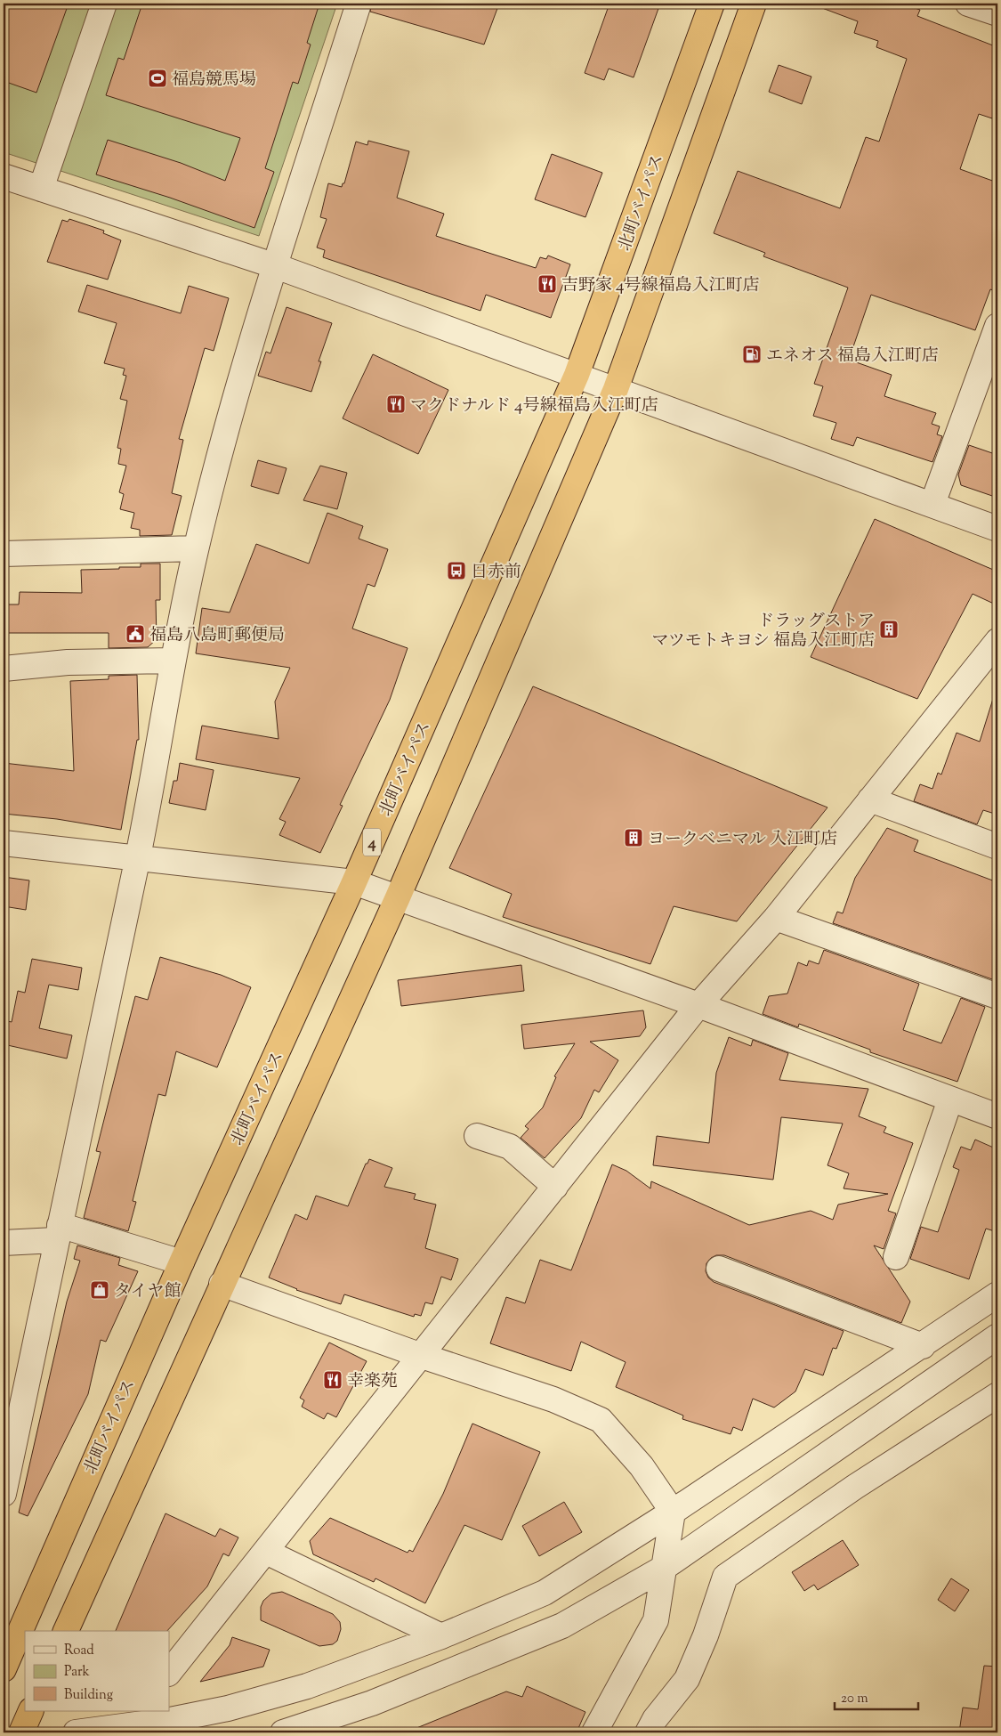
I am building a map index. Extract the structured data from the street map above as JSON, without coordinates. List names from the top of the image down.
{
  "streets": {
    "highway": ["北町バイパス", "4"]
  },
  "places": {
    "sports": ["福島競馬場"],
    "restaurant": ["吉野家 4号線福島入江町店", "マクドナルド 4号線福島入江町店", "幸楽苑"],
    "fuel station": ["エネオス 福島入江町店"],
    "bus stop": ["日赤前"],
    "building": ["ドラッグストア マツモトキヨシ 福島入江町店", "ヨークベニマル 入江町店"],
    "public building": ["福島八島町郵便局"],
    "shop": ["タイヤ館"]
  },
  "legend": ["Road", "Park", "Building"],
  "scale_bar": "20 m"
}
